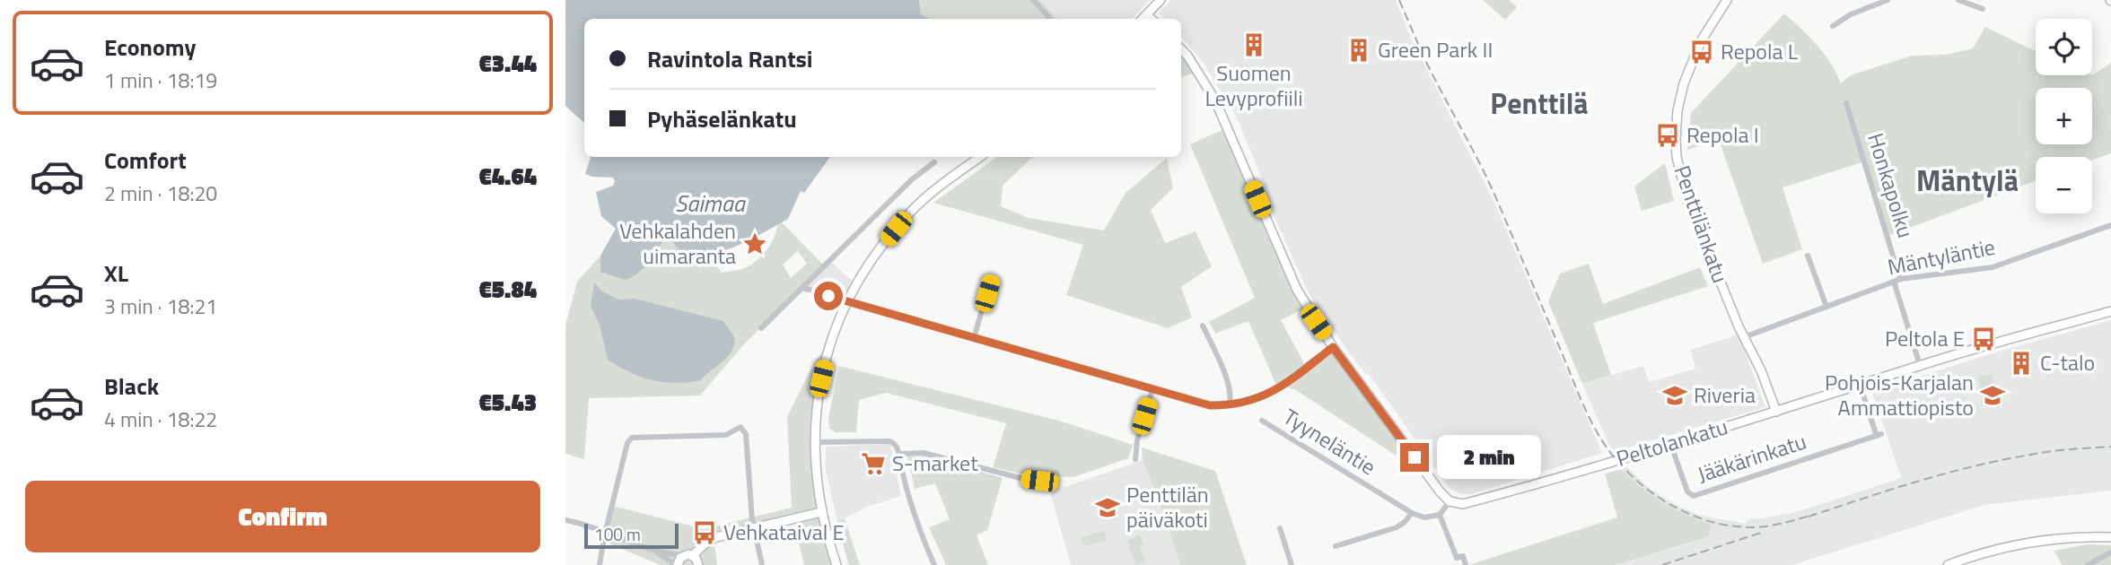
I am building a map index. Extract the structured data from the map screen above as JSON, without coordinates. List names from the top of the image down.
{
  "streets": {
    "street": [
      "Honkapolku",
      "Penttilänkatu",
      "Mäntyläntie",
      "Tyyneläntie",
      "Peltolankatu",
      "Jääkärinkatu"
    ]
  },
  "crossings": [
    ["Honkapolku", "Mäntyläntie"],
    ["Honkapolku", "Peltolankatu"],
    ["Penttilänkatu", "Mäntyläntie"],
    ["Penttilänkatu", "Peltolankatu"],
    ["Peltolankatu", "Jääkärinkatu"]
  ],
  "districts": ["Penttilä", "Mäntylä"],
  "water": ["Saimaa"],
  "places": {
    "building": ["Suomen Levyprofiili", "Green Park II", "C-talo"],
    "bus stop": [
      "Repola L",
      "Repola I",
      "Peltola E",
      "Vehkataival E"
    ],
    "place": ["Vehkalahden uimaranta"],
    "school or university": ["Riveria", "Pohjois-Karjalan Ammattiopisto", "Penttilän päiväkoti"],
    "supermarket": ["S-market"]
  },
  "scale_bar": "100 m",
  "page": {
    "list": [
      {
        "name": "Economy",
        "note": "1 min · 18:19",
        "value": "€3.44"
      },
      {
        "name": "Comfort",
        "note": "2 min · 18:20",
        "value": "€4.64"
      },
      {
        "name": "XL",
        "note": "3 min · 18:21",
        "value": "€5.84"
      },
      {
        "name": "Black",
        "note": "4 min · 18:22",
        "value": "€5.43"
      }
    ],
    "map_buttons": ["+", "−"],
    "banner": ["Ravintola Rantsi", "Pyhäselänkatu"],
    "bubble": "2 min",
    "buttons": "Confirm",
    "scale": "100 m"
  }
}
